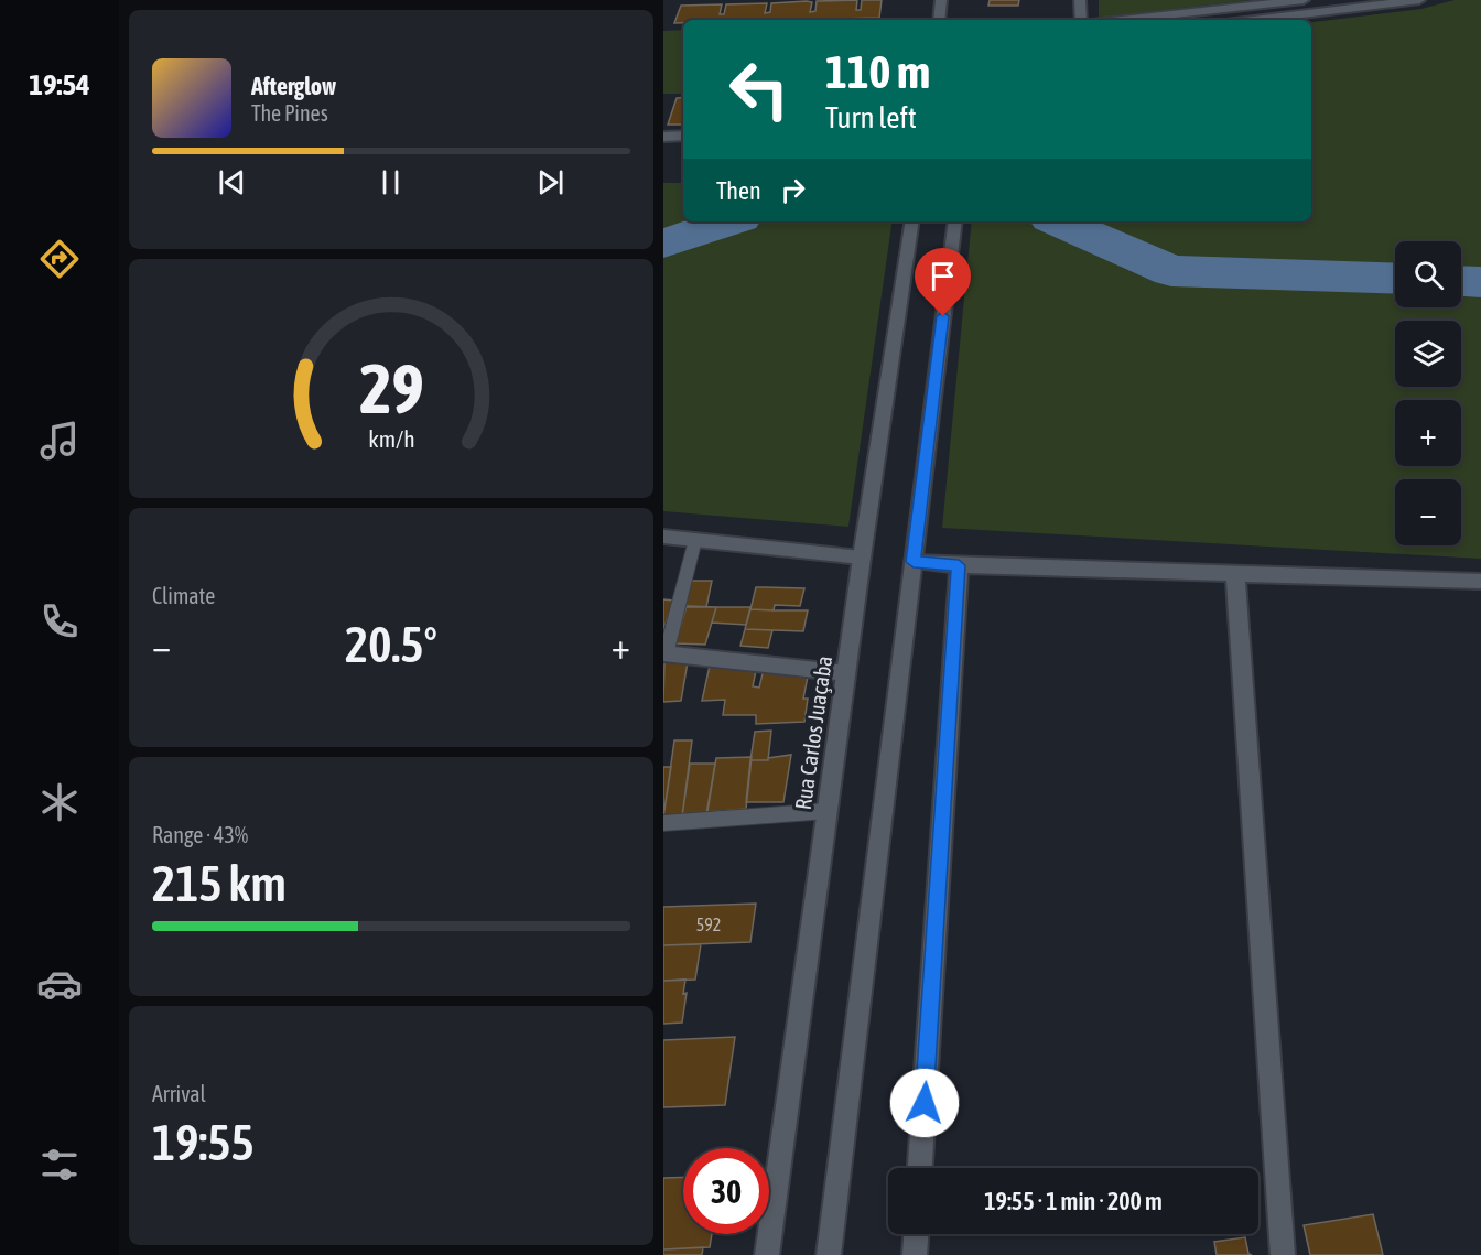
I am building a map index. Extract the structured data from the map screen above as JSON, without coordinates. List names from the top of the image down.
{
  "streets": {
    "street": ["Rua Carlos Juaçaba"]
  },
  "house_numbers": ["592"],
  "page": {
    "tabs": "19:54",
    "turn": ["110 m", "Turn left"],
    "song": ["Afterglow", "The Pines"],
    "then": "Then",
    "map_buttons": ["+", "−"],
    "tile": [
      "Climate",
      ["Range · 43%", "215 km"],
      ["Arrival", "19:55"]
    ],
    "heat": ["−", "20.5°", "+"],
    "limit": "30",
    "trip": "19:55 · 1 min · 200 m",
    "gauge": ["29", "km/h"]
  }
}
